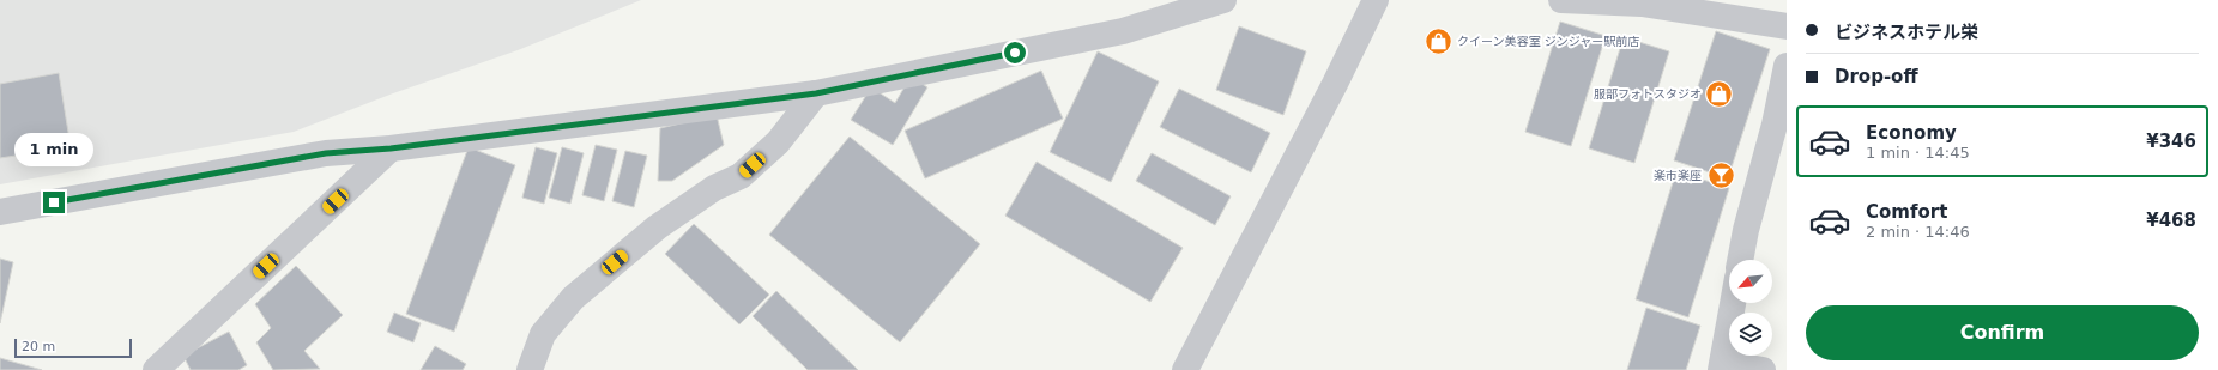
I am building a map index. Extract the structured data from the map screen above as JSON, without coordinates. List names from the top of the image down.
{
  "places": {
    "shop": ["クイーン美容室 ジンジャー駅前店", "服部フォトスタジオ"],
    "bar": ["楽市楽座"]
  },
  "scale_bar": "20 m",
  "north": "bottom left",
  "page": {
    "banner": ["ビジネスホテル栄", "Drop-off"],
    "list": [
      {
        "name": "Economy",
        "note": "1 min · 14:45",
        "value": "¥346"
      },
      {
        "name": "Comfort",
        "note": "2 min · 14:46",
        "value": "¥468"
      }
    ],
    "bubble": "1 min",
    "buttons": "Confirm",
    "scale": "20 m"
  }
}
